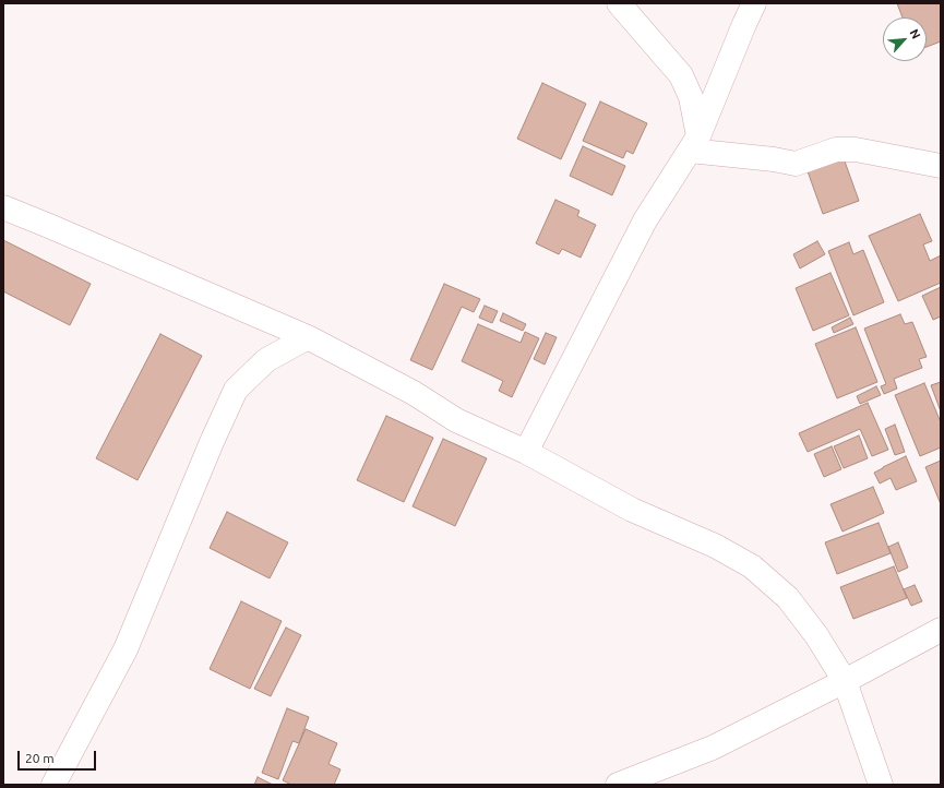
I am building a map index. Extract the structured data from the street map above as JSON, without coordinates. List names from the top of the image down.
{
  "scale_bar": "20 m",
  "north": "top right"
}
